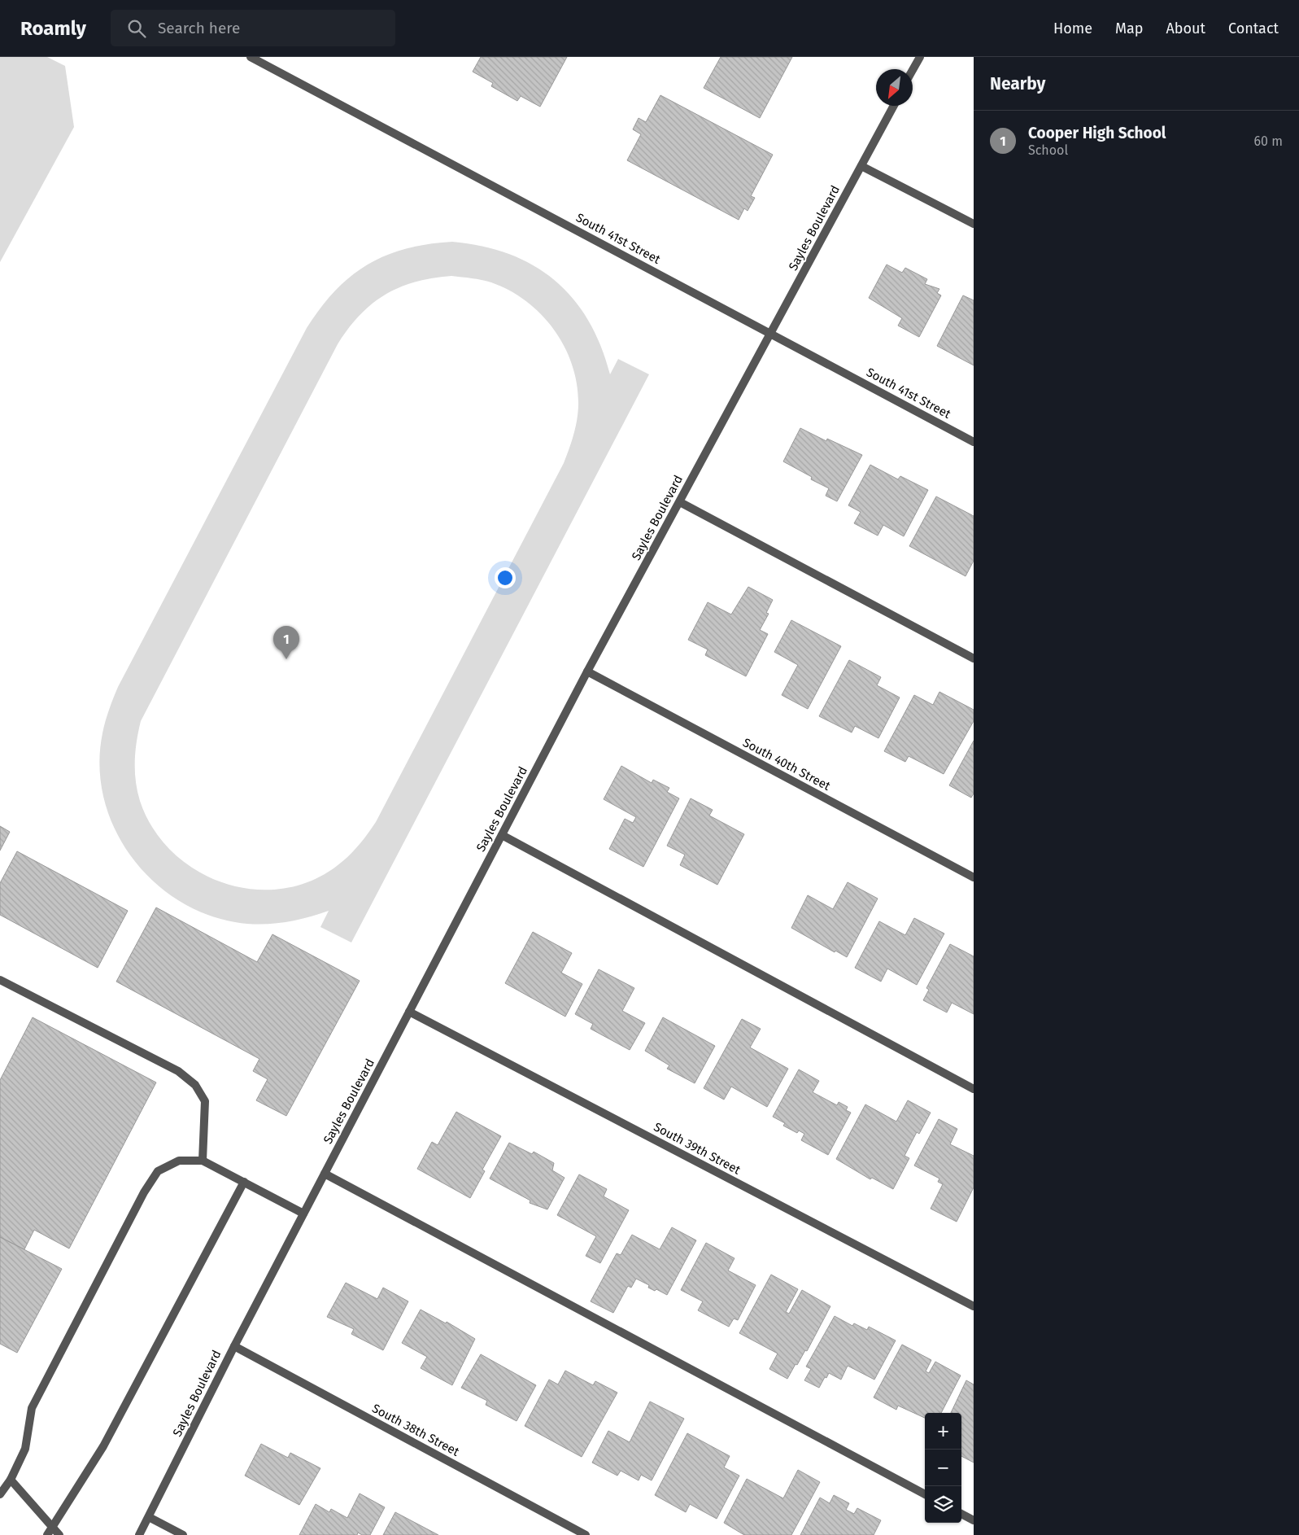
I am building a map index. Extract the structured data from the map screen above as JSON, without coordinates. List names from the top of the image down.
{
  "streets": {
    "street": [
      "Sayles Boulevard",
      "South 41st Street",
      "South 40th Street",
      "South 39th Street",
      "South 38th Street"
    ]
  },
  "crossings": [
    ["Sayles Boulevard", "South 41st Street"],
    ["Sayles Boulevard", "South 40th Street"],
    ["Sayles Boulevard", "South 39th Street"],
    ["Sayles Boulevard", "South 38th Street"]
  ],
  "north": "bottom left",
  "page": {
    "header": "Roamly",
    "search": "Search here",
    "nav": [
      "Home",
      "Map",
      "About",
      "Contact"
    ],
    "heading": "Nearby",
    "list": [
      {
        "mark": "1",
        "name": "Cooper High School",
        "note": "School",
        "value": "60 m"
      }
    ],
    "pins": "1",
    "map_buttons": ["+", "−"]
  }
}
